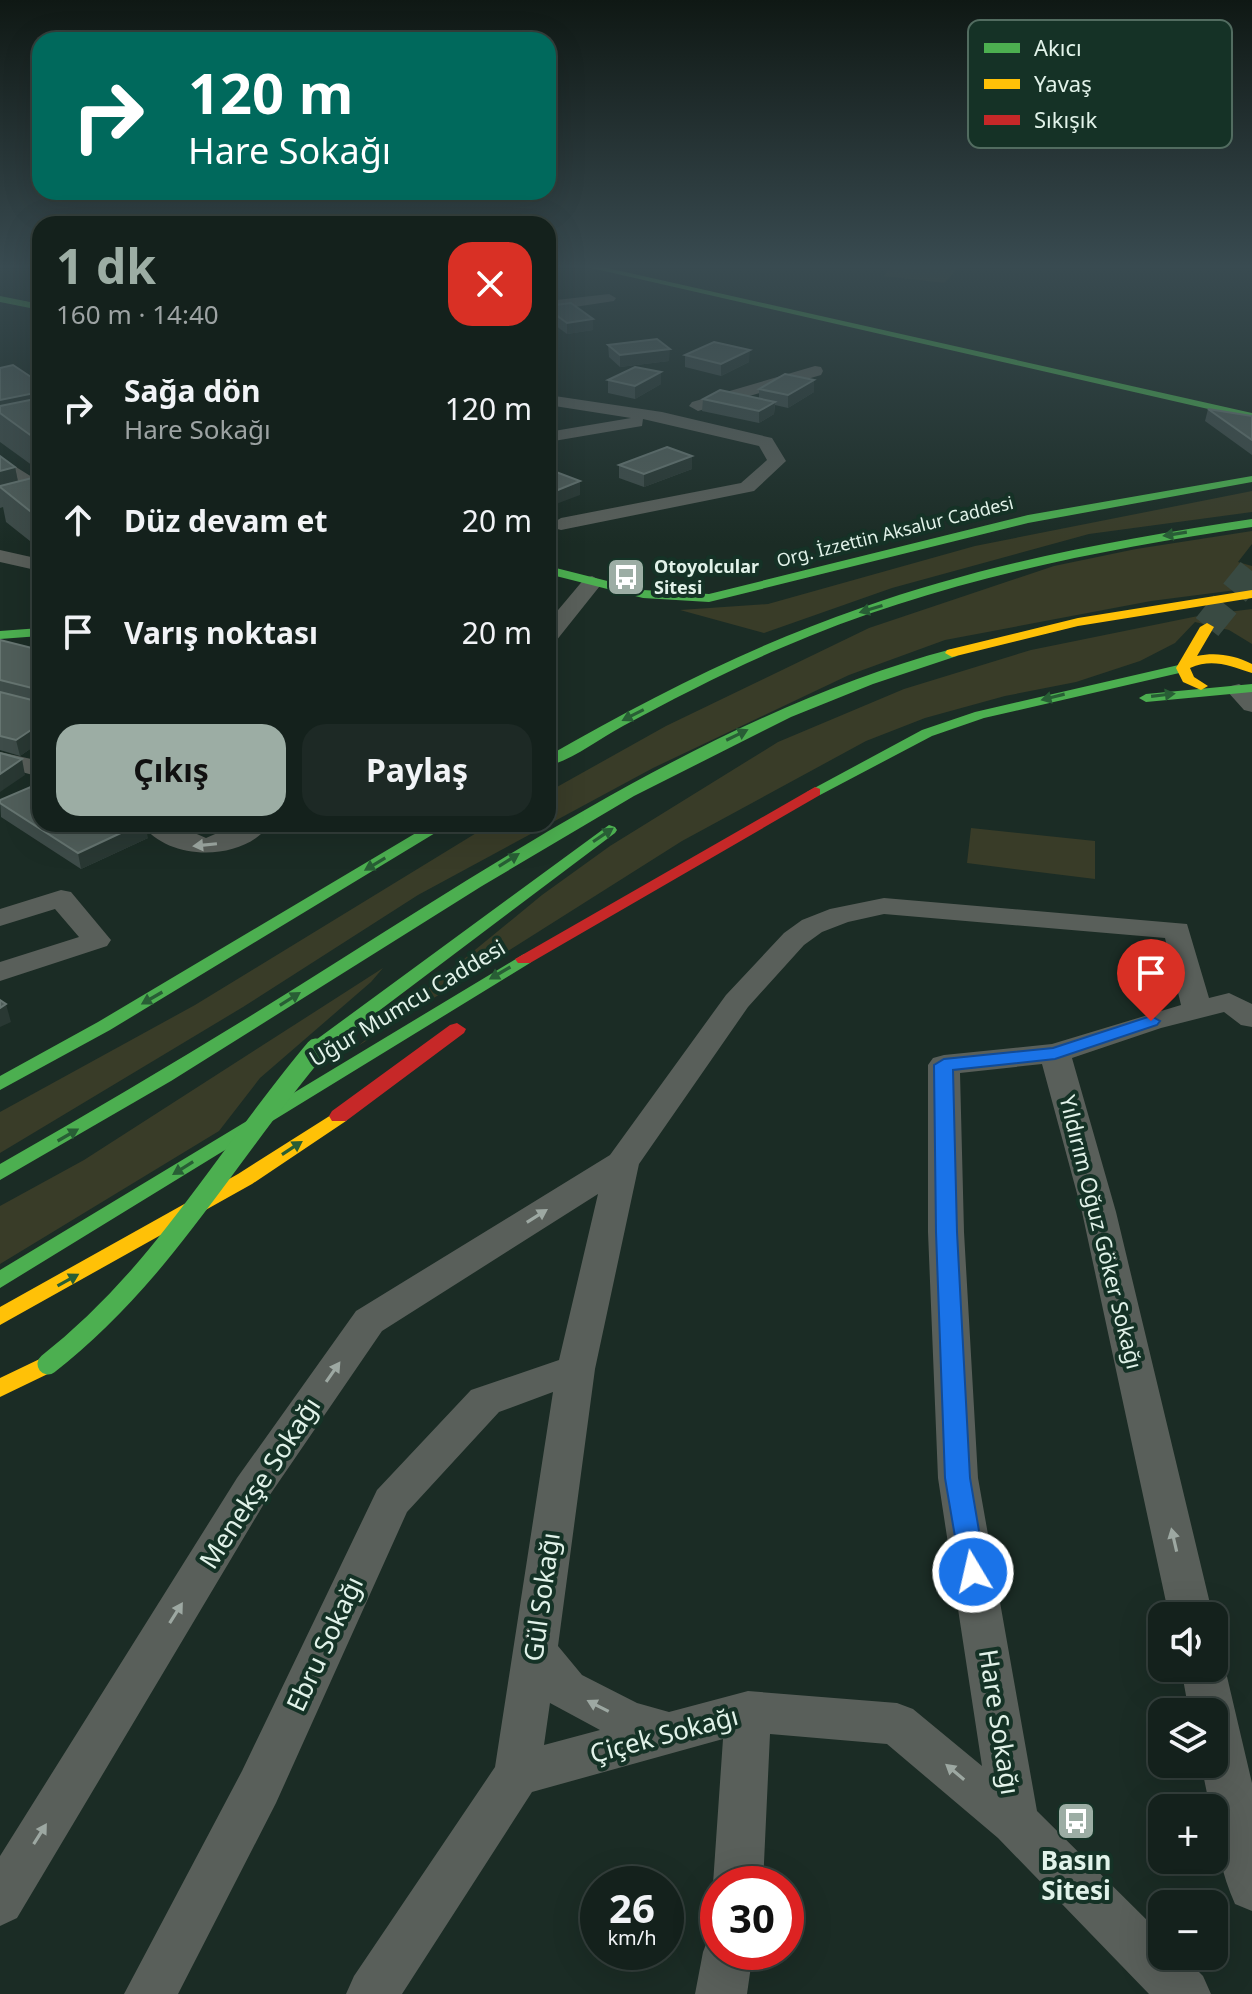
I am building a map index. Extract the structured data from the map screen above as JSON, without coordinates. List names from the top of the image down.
{
  "streets": {
    "main road": ["Org. İzzettin Aksalur Caddesi", "Uğur Mumcu Caddesi"],
    "street": [
      "Yıldırım Oğuz Göker Sokağı",
      "Menekşe Sokağı",
      "Gül Sokağı",
      "Ebru Sokağı",
      "Hare Sokağı",
      "Çiçek Sokağı"
    ]
  },
  "crossings": [
    ["Yıldırım Oğuz Göker Sokağı", "Hare Sokağı"],
    ["Menekşe Sokağı", "Gül Sokağı"],
    ["Gül Sokağı", "Ebru Sokağı"],
    ["Gül Sokağı", "Çiçek Sokağı"],
    ["Hare Sokağı", "Çiçek Sokağı"]
  ],
  "one_way": ["Yıldırım Oğuz Göker Sokağı", "Menekşe Sokağı", "Çiçek Sokağı"],
  "places": {
    "bus stop": ["Otoyolcular Sitesi", "Basın Sitesi"]
  },
  "legend": ["Akıcı", "Yavaş", "Sıkışık"],
  "page": {
    "turn": ["120 m", "Hare Sokağı"],
    "heading": ["1 dk", "160 m · 14:40"],
    "list": [
      {
        "name": "Sağa dön",
        "note": "Hare Sokağı",
        "value": "120 m"
      },
      {
        "name": "Düz devam et",
        "value": "20 m"
      },
      {
        "name": "Varış noktası",
        "value": "20 m"
      }
    ],
    "buttons": ["Çıkış", "Paylaş"],
    "map_buttons": ["+", "−"],
    "speed": "26 km/h",
    "limit": "30"
  }
}
